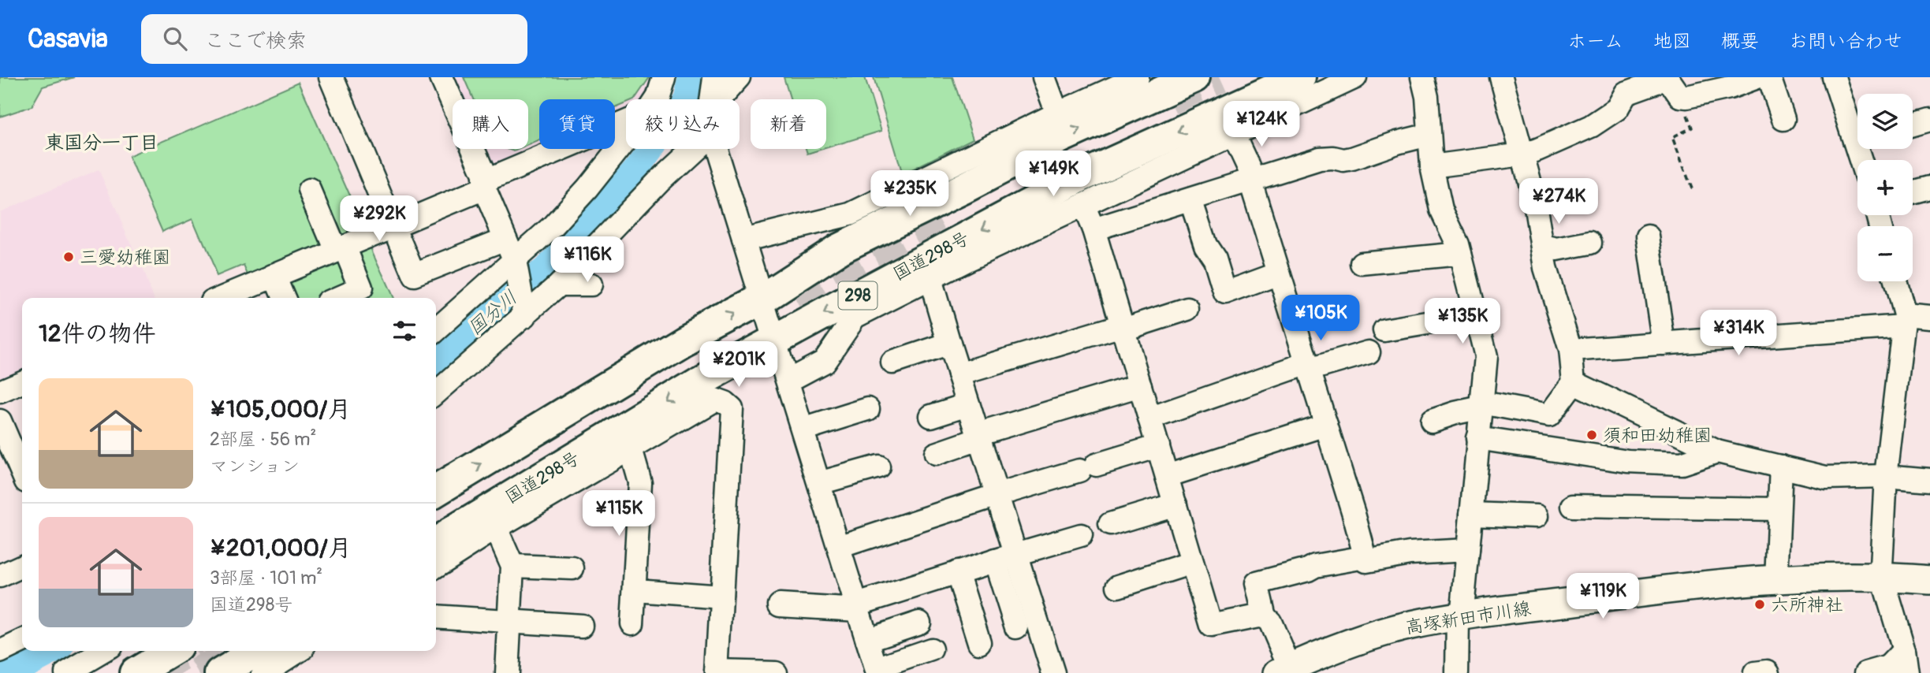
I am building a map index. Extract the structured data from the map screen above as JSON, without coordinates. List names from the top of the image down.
{
  "streets": {
    "highway": ["国道298号", "298"],
    "main road": ["高塚新田市川線"]
  },
  "districts": ["東国分一丁目"],
  "water": ["国分川"],
  "places": ["三愛幼稚園", "須和田幼稚園", "六所神社"],
  "page": {
    "header": "Casavia",
    "search": "ここで検索",
    "nav": [
      "ホーム",
      "地図",
      "概要",
      "お問い合わせ"
    ],
    "map_buttons": ["+", "−"],
    "chip": [
      "購入",
      "賃貸",
      "絞り込み",
      "新着"
    ],
    "price": [
      "¥124K",
      "¥149K",
      "¥235K",
      "¥274K",
      "¥292K",
      "¥116K",
      "¥105K",
      "¥135K",
      "¥314K",
      "¥201K",
      "¥115K",
      "¥119K"
    ],
    "heading": "12件の物件",
    "list": [
      {
        "name": "¥105,000/月",
        "note": "2部屋 · 56 m² · マンション"
      },
      {
        "name": "¥201,000/月",
        "note": "3部屋 · 101 m² · 国道298号"
      }
    ]
  }
}
